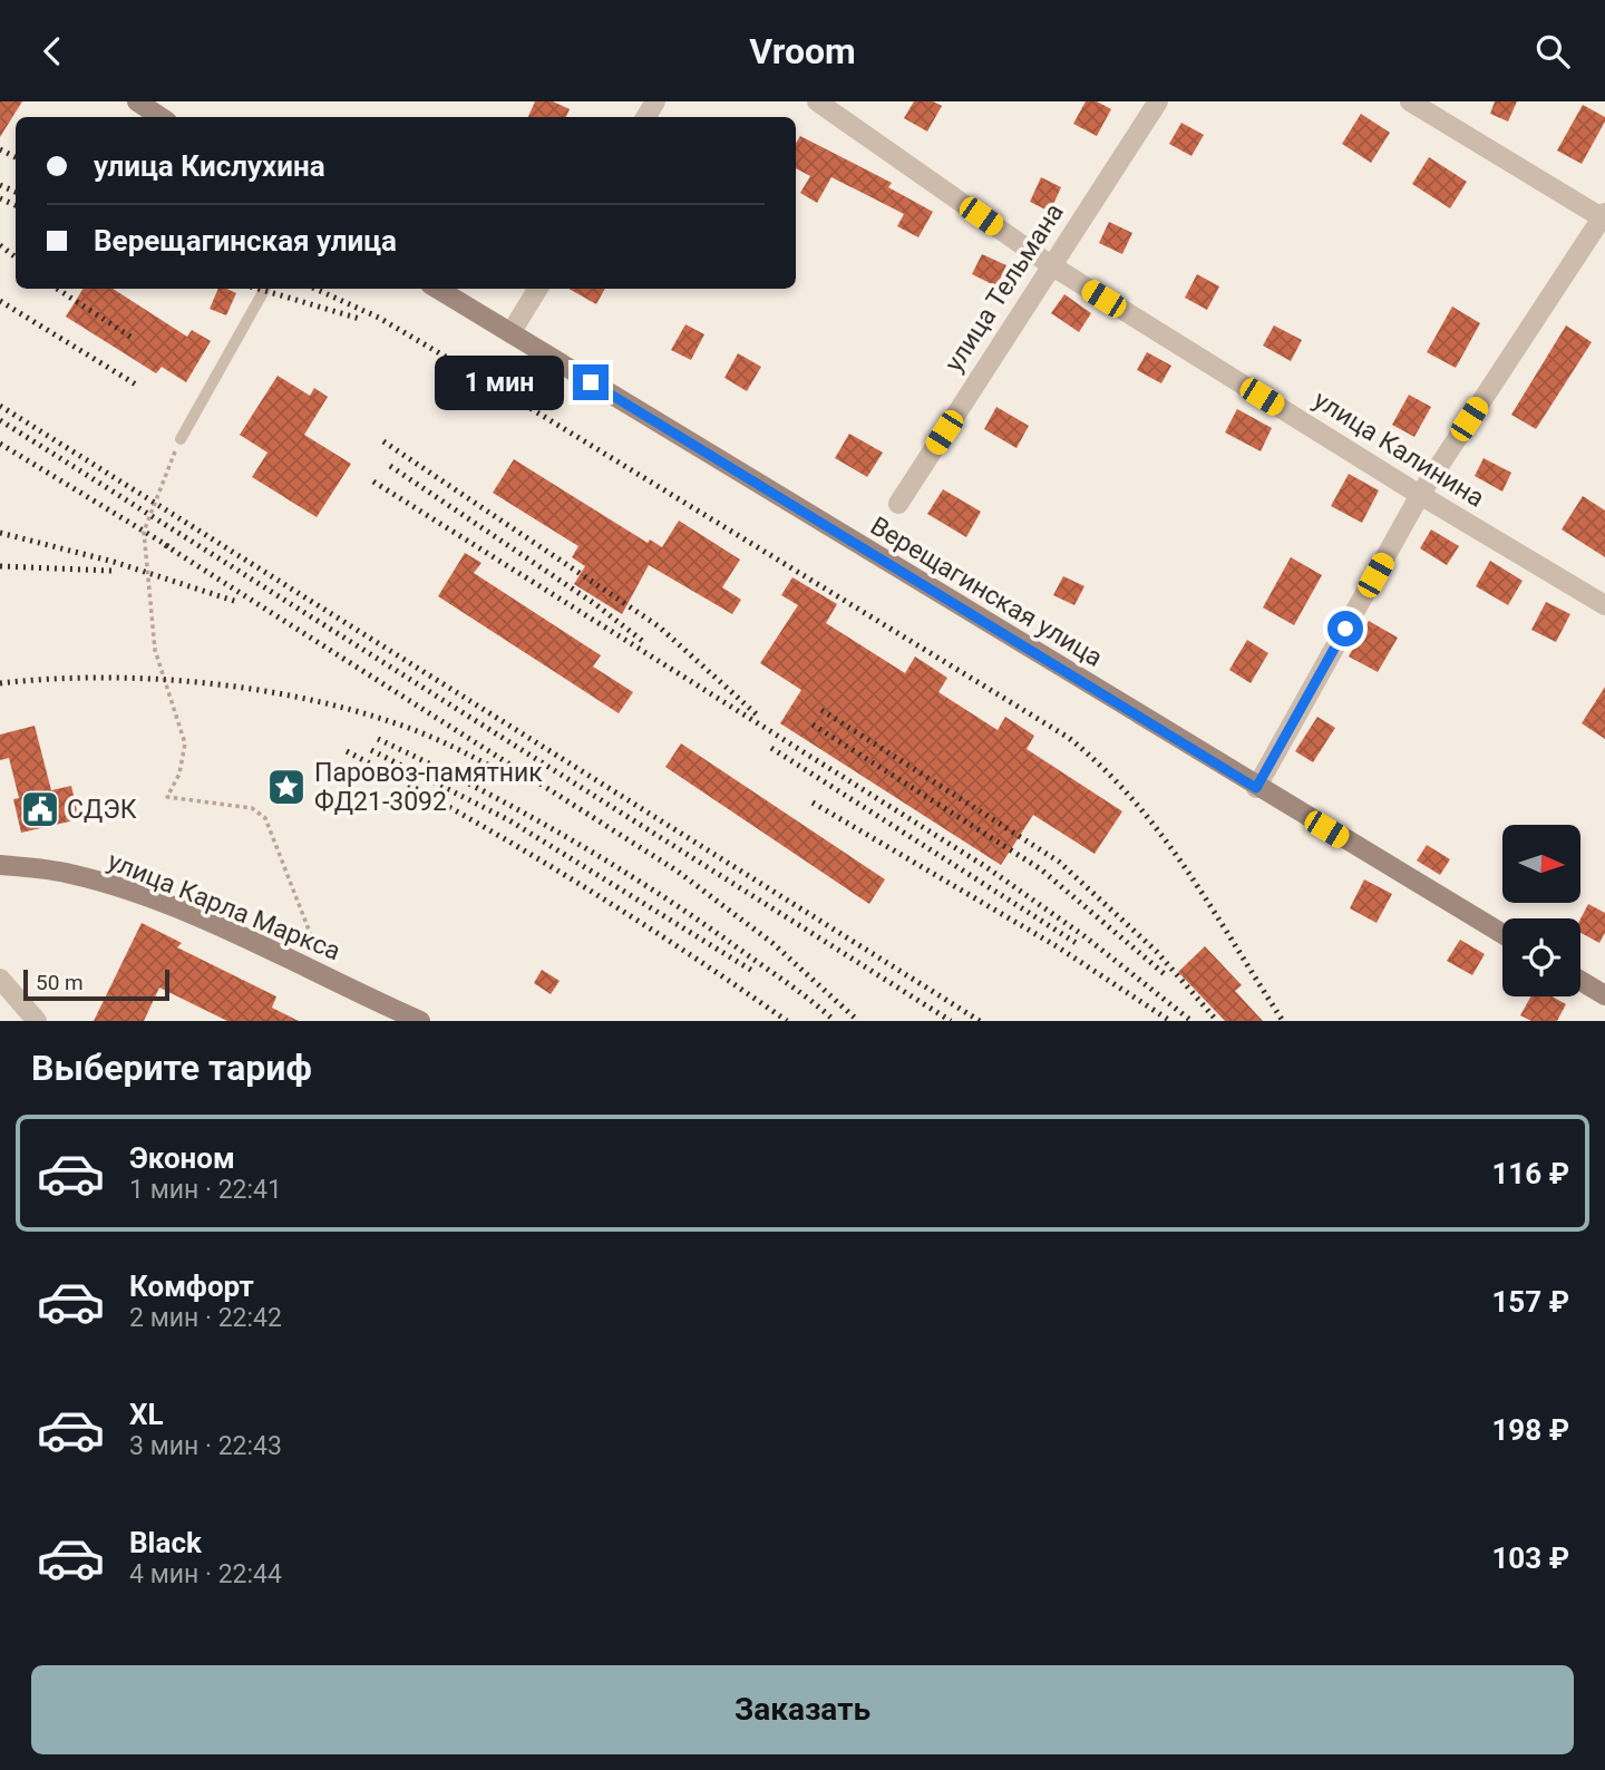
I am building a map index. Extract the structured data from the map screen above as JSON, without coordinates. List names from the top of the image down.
{
  "streets": {
    "main road": ["Верещагинская улица", "улица Карла Маркса"],
    "street": ["улица Тельмана", "улица Калинина"]
  },
  "crossings": [
    ["улица Тельмана", "улица Калинина"]
  ],
  "places": {
    "place": ["Паровоз-памятник ФД21-3092"],
    "public building": ["СДЭК"]
  },
  "scale_bar": "50 m",
  "north": "right",
  "page": {
    "header": "Vroom",
    "banner": ["улица Кислухина", "Верещагинская улица"],
    "bubble": "1 мин",
    "scale": "50 m",
    "heading": "Выберите тариф",
    "list": [
      {
        "name": "Эконом",
        "note": "1 мин · 22:41",
        "value": "116 ₽"
      },
      {
        "name": "Комфорт",
        "note": "2 мин · 22:42",
        "value": "157 ₽"
      },
      {
        "name": "XL",
        "note": "3 мин · 22:43",
        "value": "198 ₽"
      },
      {
        "name": "Black",
        "note": "4 мин · 22:44",
        "value": "103 ₽"
      }
    ],
    "buttons": "Заказать"
  }
}
